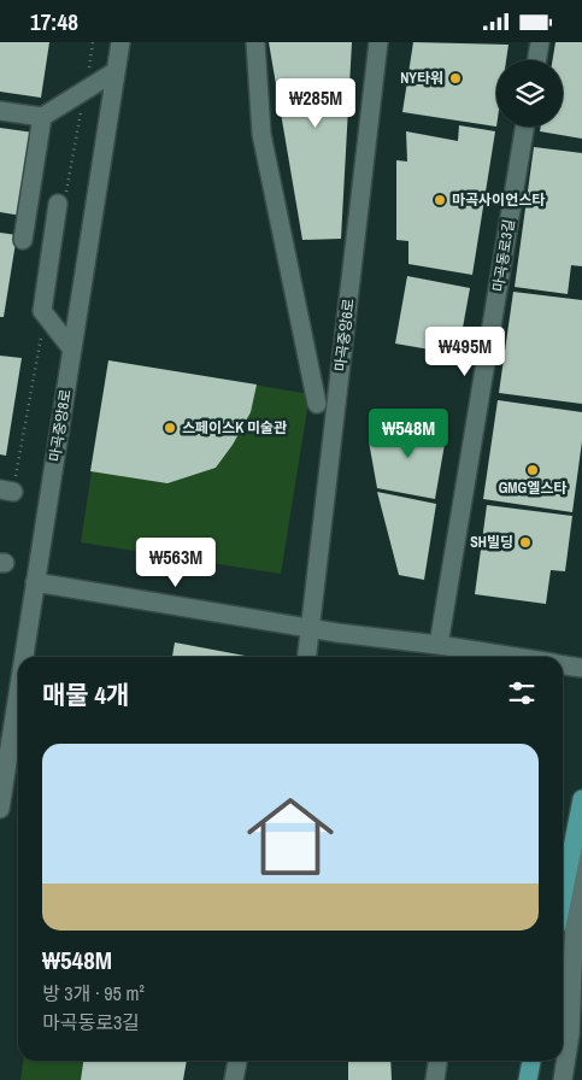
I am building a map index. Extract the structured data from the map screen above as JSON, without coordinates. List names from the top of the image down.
{
  "streets": {
    "street": ["마곡동로3길", "마곡중앙6로", "마곡중앙8로"]
  },
  "places": [
    "NY타워",
    "마곡사이언스타",
    "스페이스K 미술관",
    "GMG엘스타",
    "SH빌딩"
  ],
  "page": {
    "status": "17:48",
    "price": [
      "₩285M",
      "₩495M",
      "₩548M",
      "₩563M"
    ],
    "heading": "매물 4개",
    "list": [
      {
        "name": "₩548M",
        "note": "방 3개 · 95 m² · 마곡동로3길"
      }
    ]
  }
}
